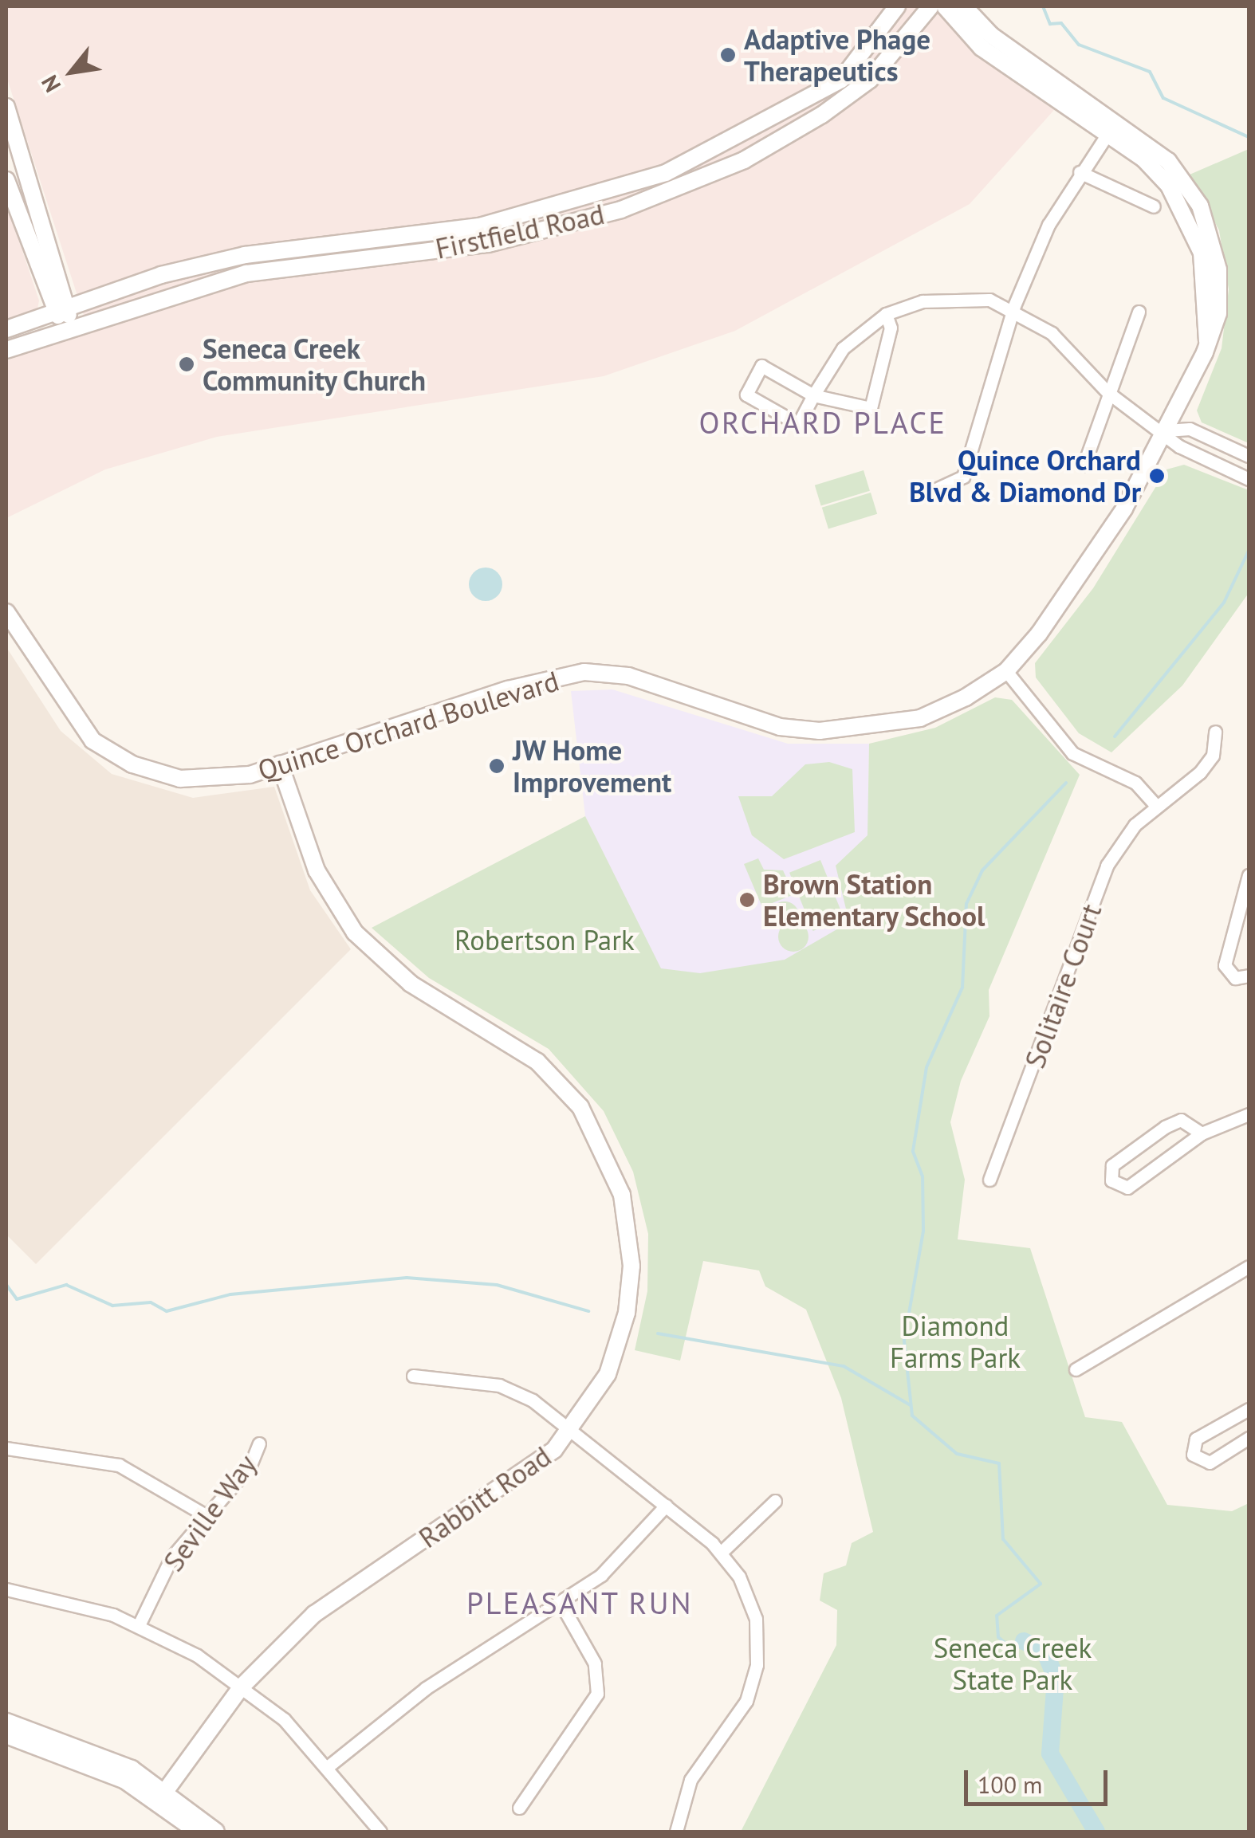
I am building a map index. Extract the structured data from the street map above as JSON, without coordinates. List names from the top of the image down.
{
  "streets": {
    "street": [
      "Firstfield Road",
      "Quince Orchard Boulevard",
      "Solitaire Court",
      "Rabbitt Road",
      "Seville Way"
    ]
  },
  "crossings": [
    ["Quince Orchard Boulevard", "Rabbitt Road"]
  ],
  "districts": ["ORCHARD PLACE", "PLEASANT RUN"],
  "parks": ["Robertson Park", "Diamond Farms Park", "Seneca Creek State Park"],
  "places": [
    "Adaptive Phage Therapeutics",
    "Seneca Creek Community Church",
    "Quince Orchard Blvd & Diamond Dr",
    "JW Home Improvement",
    "Brown Station Elementary School"
  ],
  "scale_bar": "100 m",
  "north": "bottom left"
}
